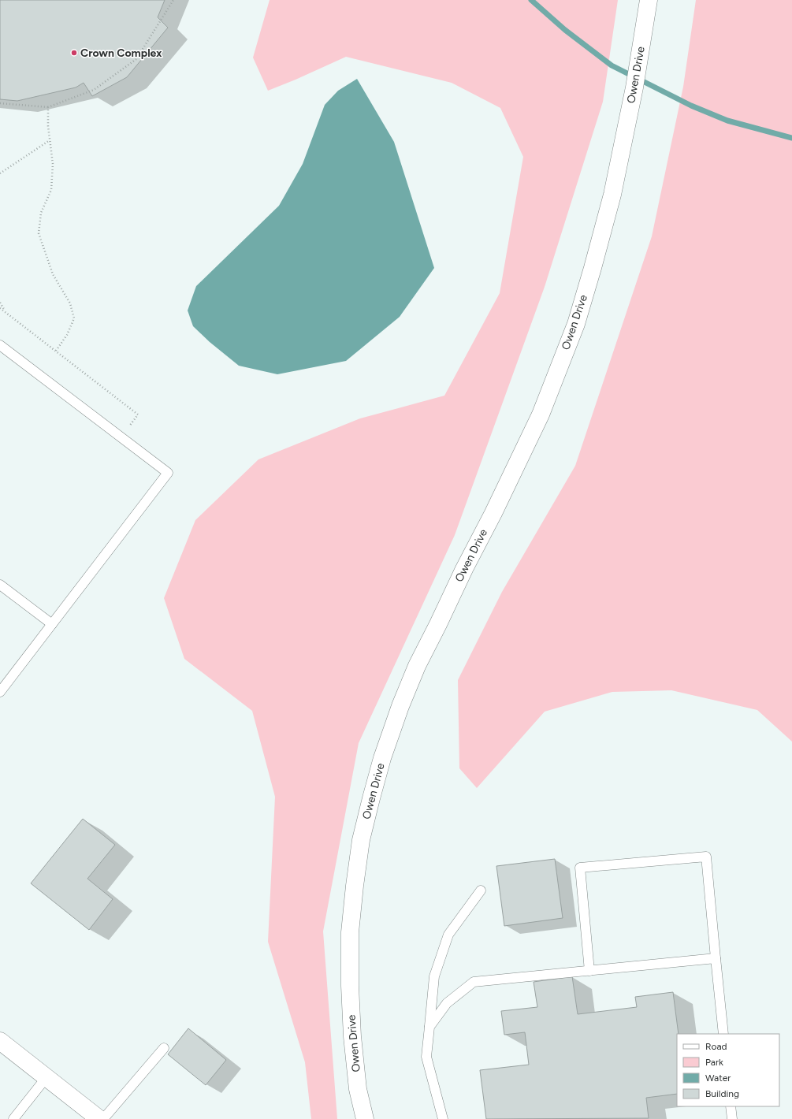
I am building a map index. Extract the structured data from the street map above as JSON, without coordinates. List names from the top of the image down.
{
  "streets": {
    "main road": ["Owen Drive"]
  },
  "places": ["Crown Complex"],
  "legend": [
    "Road",
    "Park",
    "Water",
    "Building"
  ]
}
